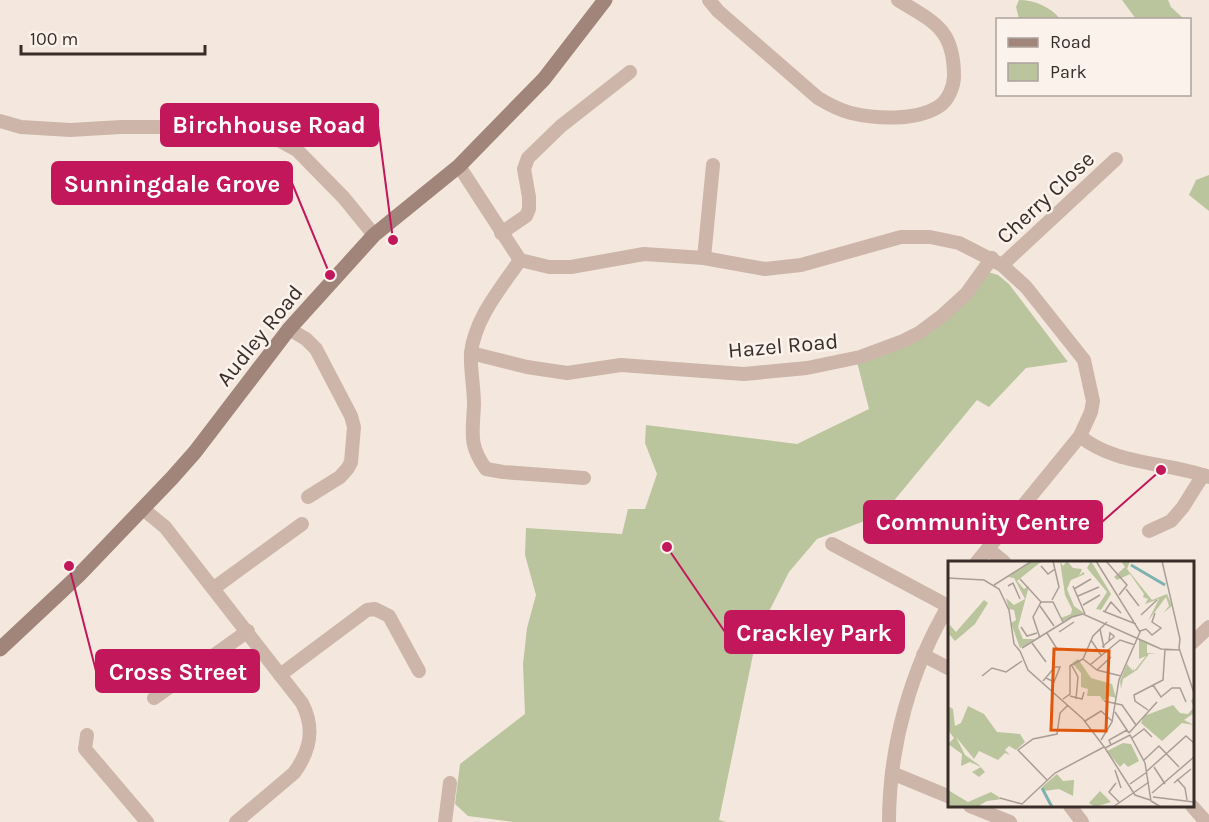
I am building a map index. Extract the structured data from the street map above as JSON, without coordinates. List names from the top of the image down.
{
  "streets": {
    "main road": ["Audley Road"],
    "street": ["Cherry Close", "Hazel Road"]
  },
  "crossings": [
    ["Cherry Close", "Hazel Road"]
  ],
  "places": [
    "Birchhouse Road",
    "Sunningdale Grove",
    "Community Centre",
    "Crackley Park",
    "Cross Street"
  ],
  "legend": ["Road", "Park"],
  "scale_bar": "100 m"
}
